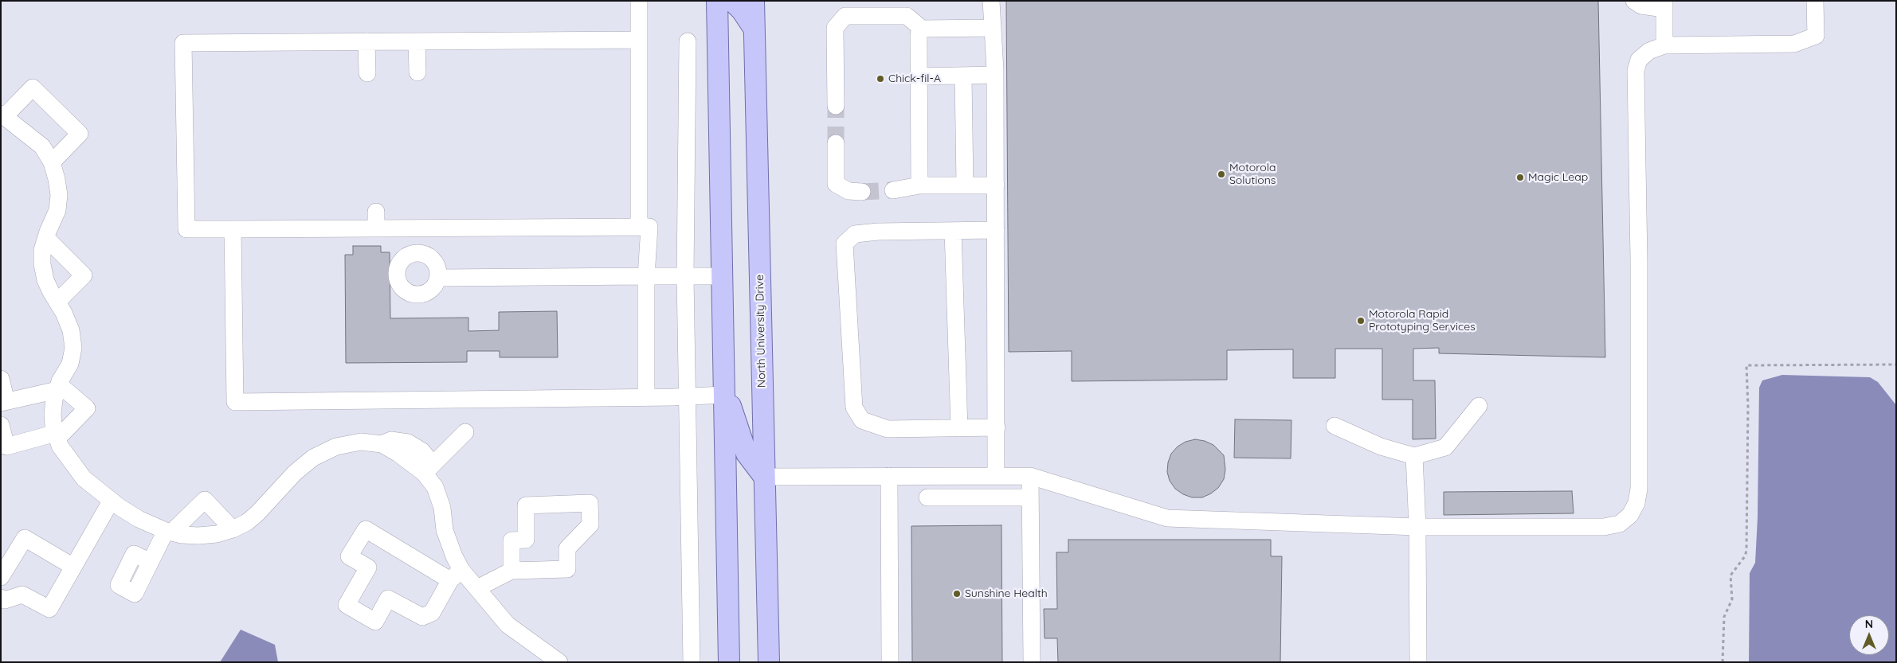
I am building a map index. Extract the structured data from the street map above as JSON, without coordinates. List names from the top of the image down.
{
  "streets": {
    "main road": ["North University Drive"]
  },
  "places": [
    "Chick-fil-A",
    "Motorola Solutions",
    "Magic Leap",
    "Motorola Rapid Prototyping Services",
    "Sunshine Health"
  ],
  "north": "top"
}
